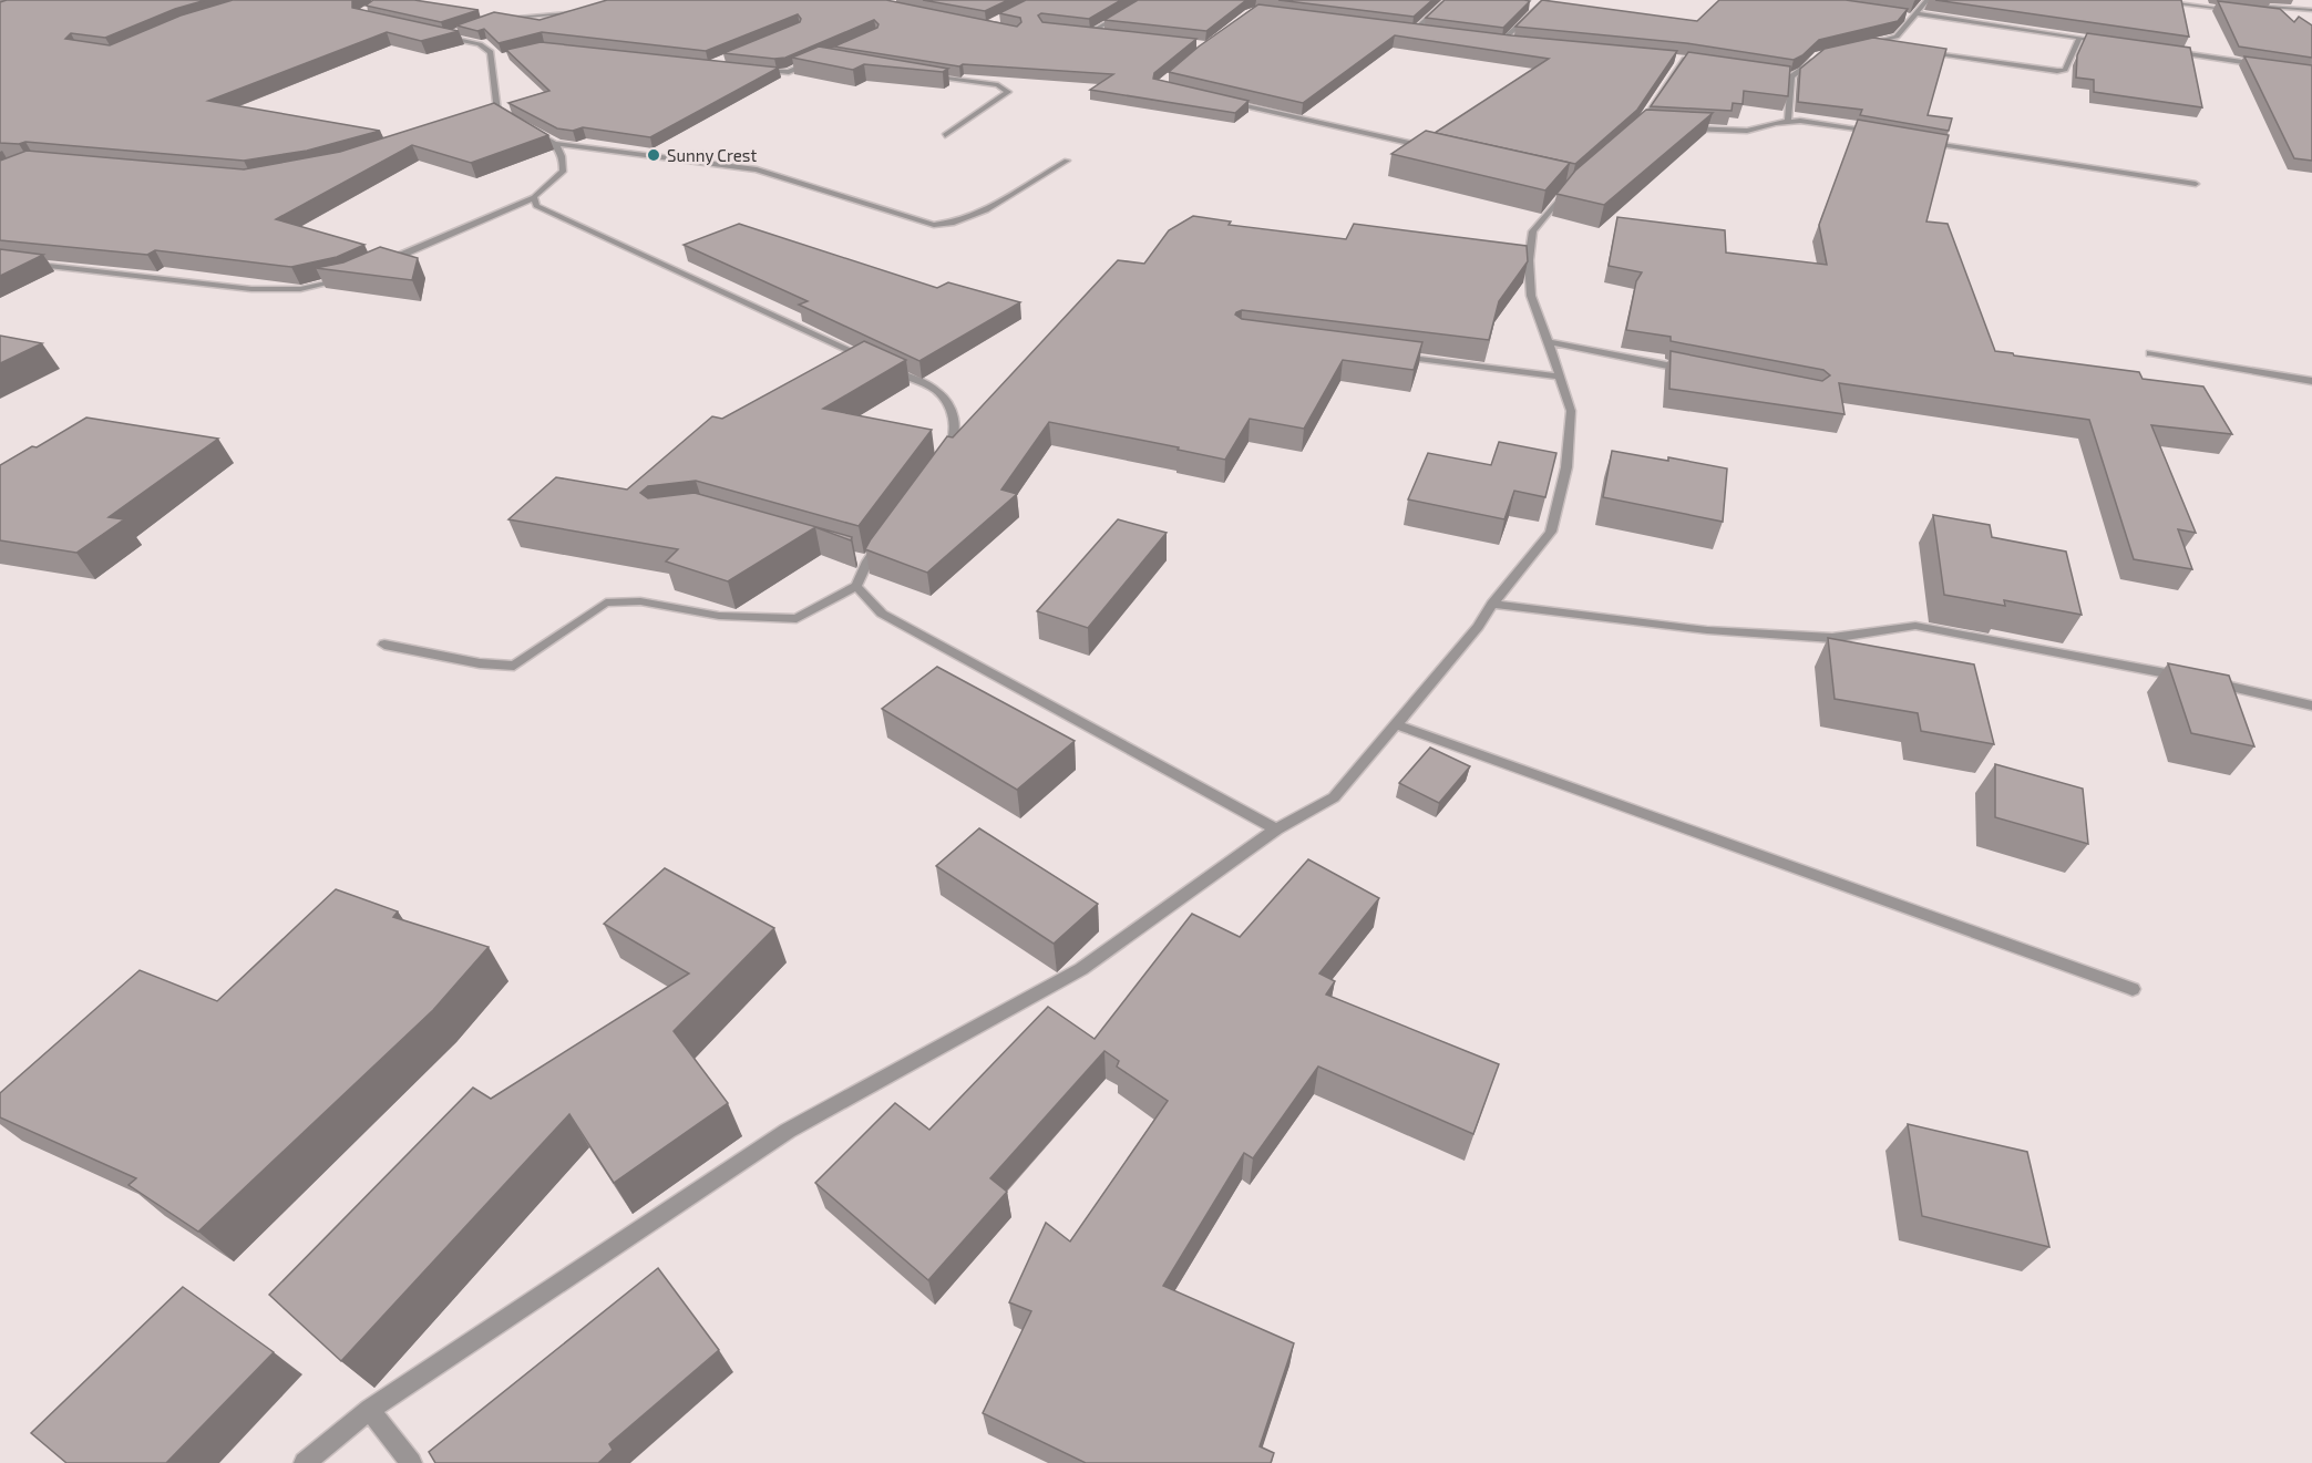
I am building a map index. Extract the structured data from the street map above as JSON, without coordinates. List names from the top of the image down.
{
  "places": ["Sunny Crest"]
}
